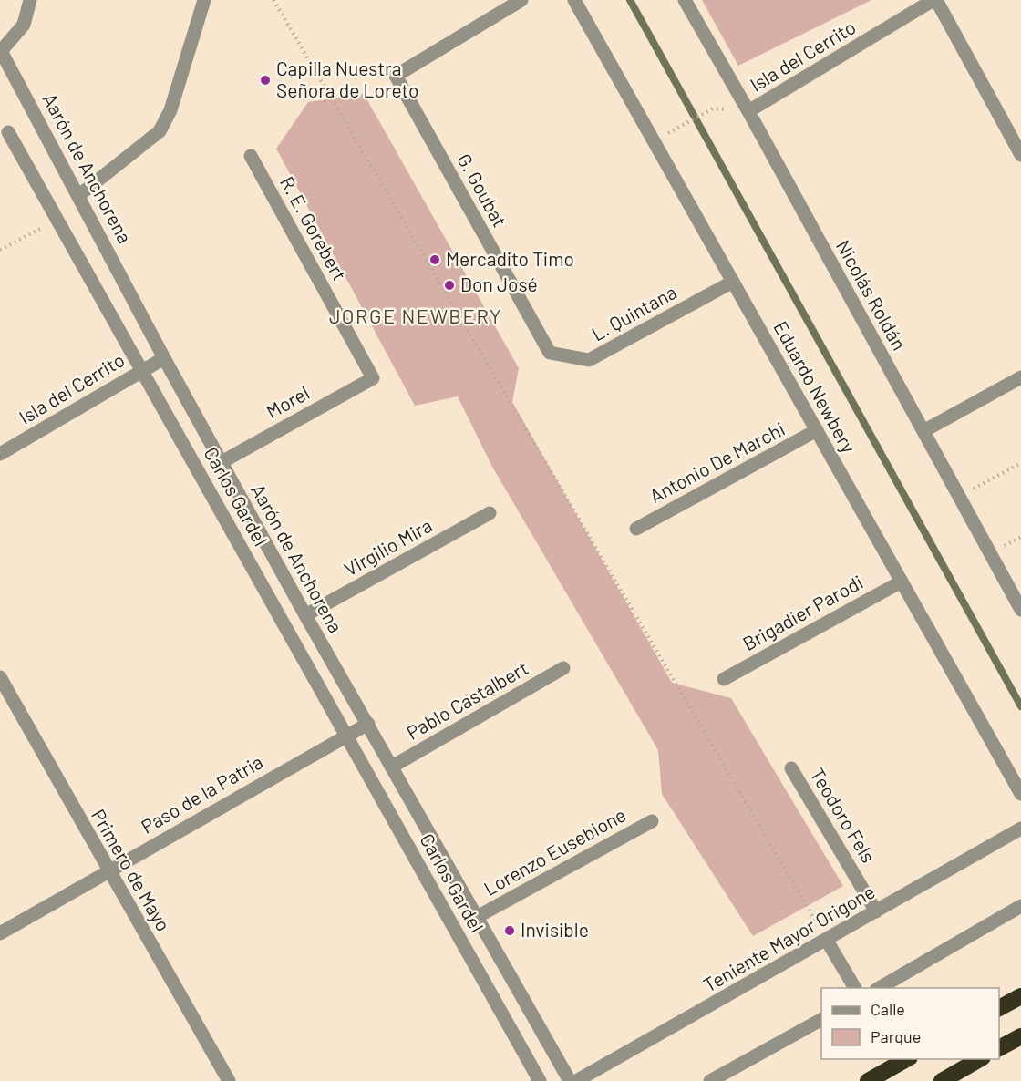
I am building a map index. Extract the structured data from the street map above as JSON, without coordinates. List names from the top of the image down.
{
  "streets": {
    "street": [
      "Isla del Cerrito",
      "Aarón de Anchorena",
      "G. Goubat",
      "R. E. Gorebert",
      "Nicolás Roldán",
      "L. Quintana",
      "Eduardo Newbery",
      "Morel",
      "Antonio De Marchi",
      "Carlos Gardel",
      "Virgilio Mira",
      "Brigadier Parodi",
      "Pablo Castalbert",
      "Paso de la Patria",
      "Teodoro Fels",
      "Lorenzo Eusebione",
      "Primero de Mayo",
      "Teniente Mayor Origone"
    ]
  },
  "crossings": [
    ["Isla del Cerrito", "Aarón de Anchorena"],
    ["Isla del Cerrito", "Nicolás Roldán"],
    ["Isla del Cerrito", "Carlos Gardel"],
    ["Aarón de Anchorena", "Morel"],
    ["Aarón de Anchorena", "Virgilio Mira"],
    ["Aarón de Anchorena", "Pablo Castalbert"],
    ["Aarón de Anchorena", "Paso de la Patria"],
    ["Aarón de Anchorena", "Lorenzo Eusebione"],
    ["G. Goubat", "L. Quintana"],
    ["R. E. Gorebert", "Morel"],
    ["L. Quintana", "Eduardo Newbery"],
    ["Eduardo Newbery", "Antonio De Marchi"],
    ["Eduardo Newbery", "Brigadier Parodi"],
    ["Carlos Gardel", "Paso de la Patria"],
    ["Paso de la Patria", "Primero de Mayo"],
    ["Teodoro Fels", "Teniente Mayor Origone"]
  ],
  "districts": ["JORGE NEWBERY"],
  "places": [
    "Capilla Nuestra Señora de Loreto",
    "Mercadito Timo",
    "Don José",
    "Invisible"
  ],
  "legend": ["Calle", "Parque"]
}
